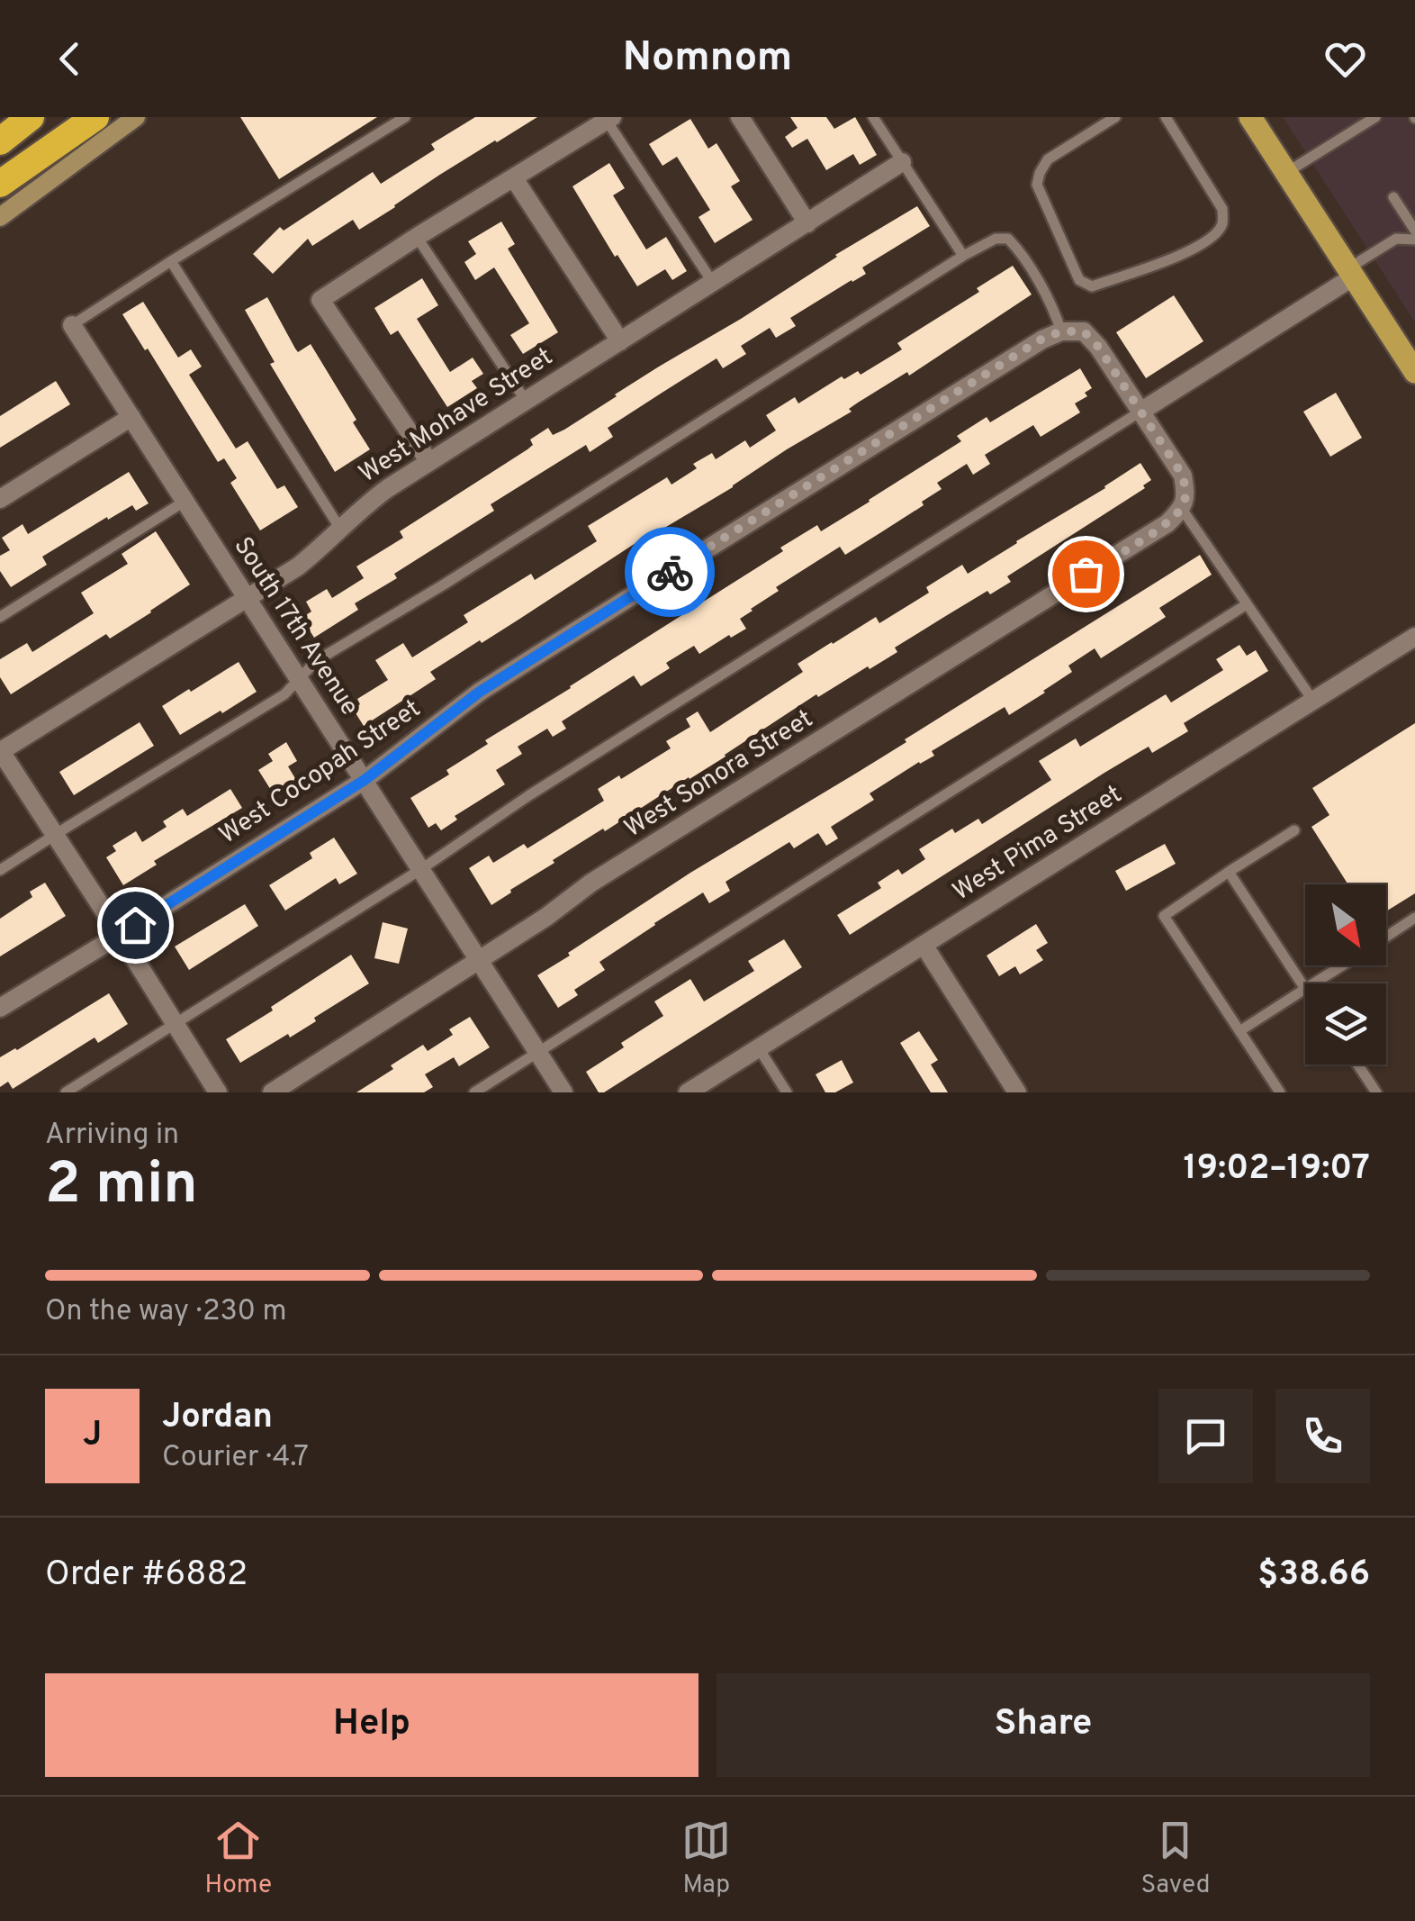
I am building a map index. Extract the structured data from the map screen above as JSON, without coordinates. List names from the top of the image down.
{
  "streets": {
    "street": [
      "West Mohave Street",
      "South 17th Avenue",
      "West Cocopah Street",
      "West Sonora Street",
      "West Pima Street"
    ]
  },
  "crossings": [
    ["West Mohave Street", "South 17th Avenue"],
    ["South 17th Avenue", "West Cocopah Street"],
    ["South 17th Avenue", "West Sonora Street"]
  ],
  "north": "bottom right",
  "page": {
    "header": "Nomnom",
    "heading": ["2 min", "Arriving in", "19:02–19:07"],
    "panel": [
      "Jordan",
      "Courier · 4.7",
      "Order #6882",
      "$38.66"
    ],
    "bar": "On the way · 230 m",
    "round": "J",
    "buttons": ["Help", "Share"],
    "tabs": ["Home", "Map", "Saved"]
  }
}
